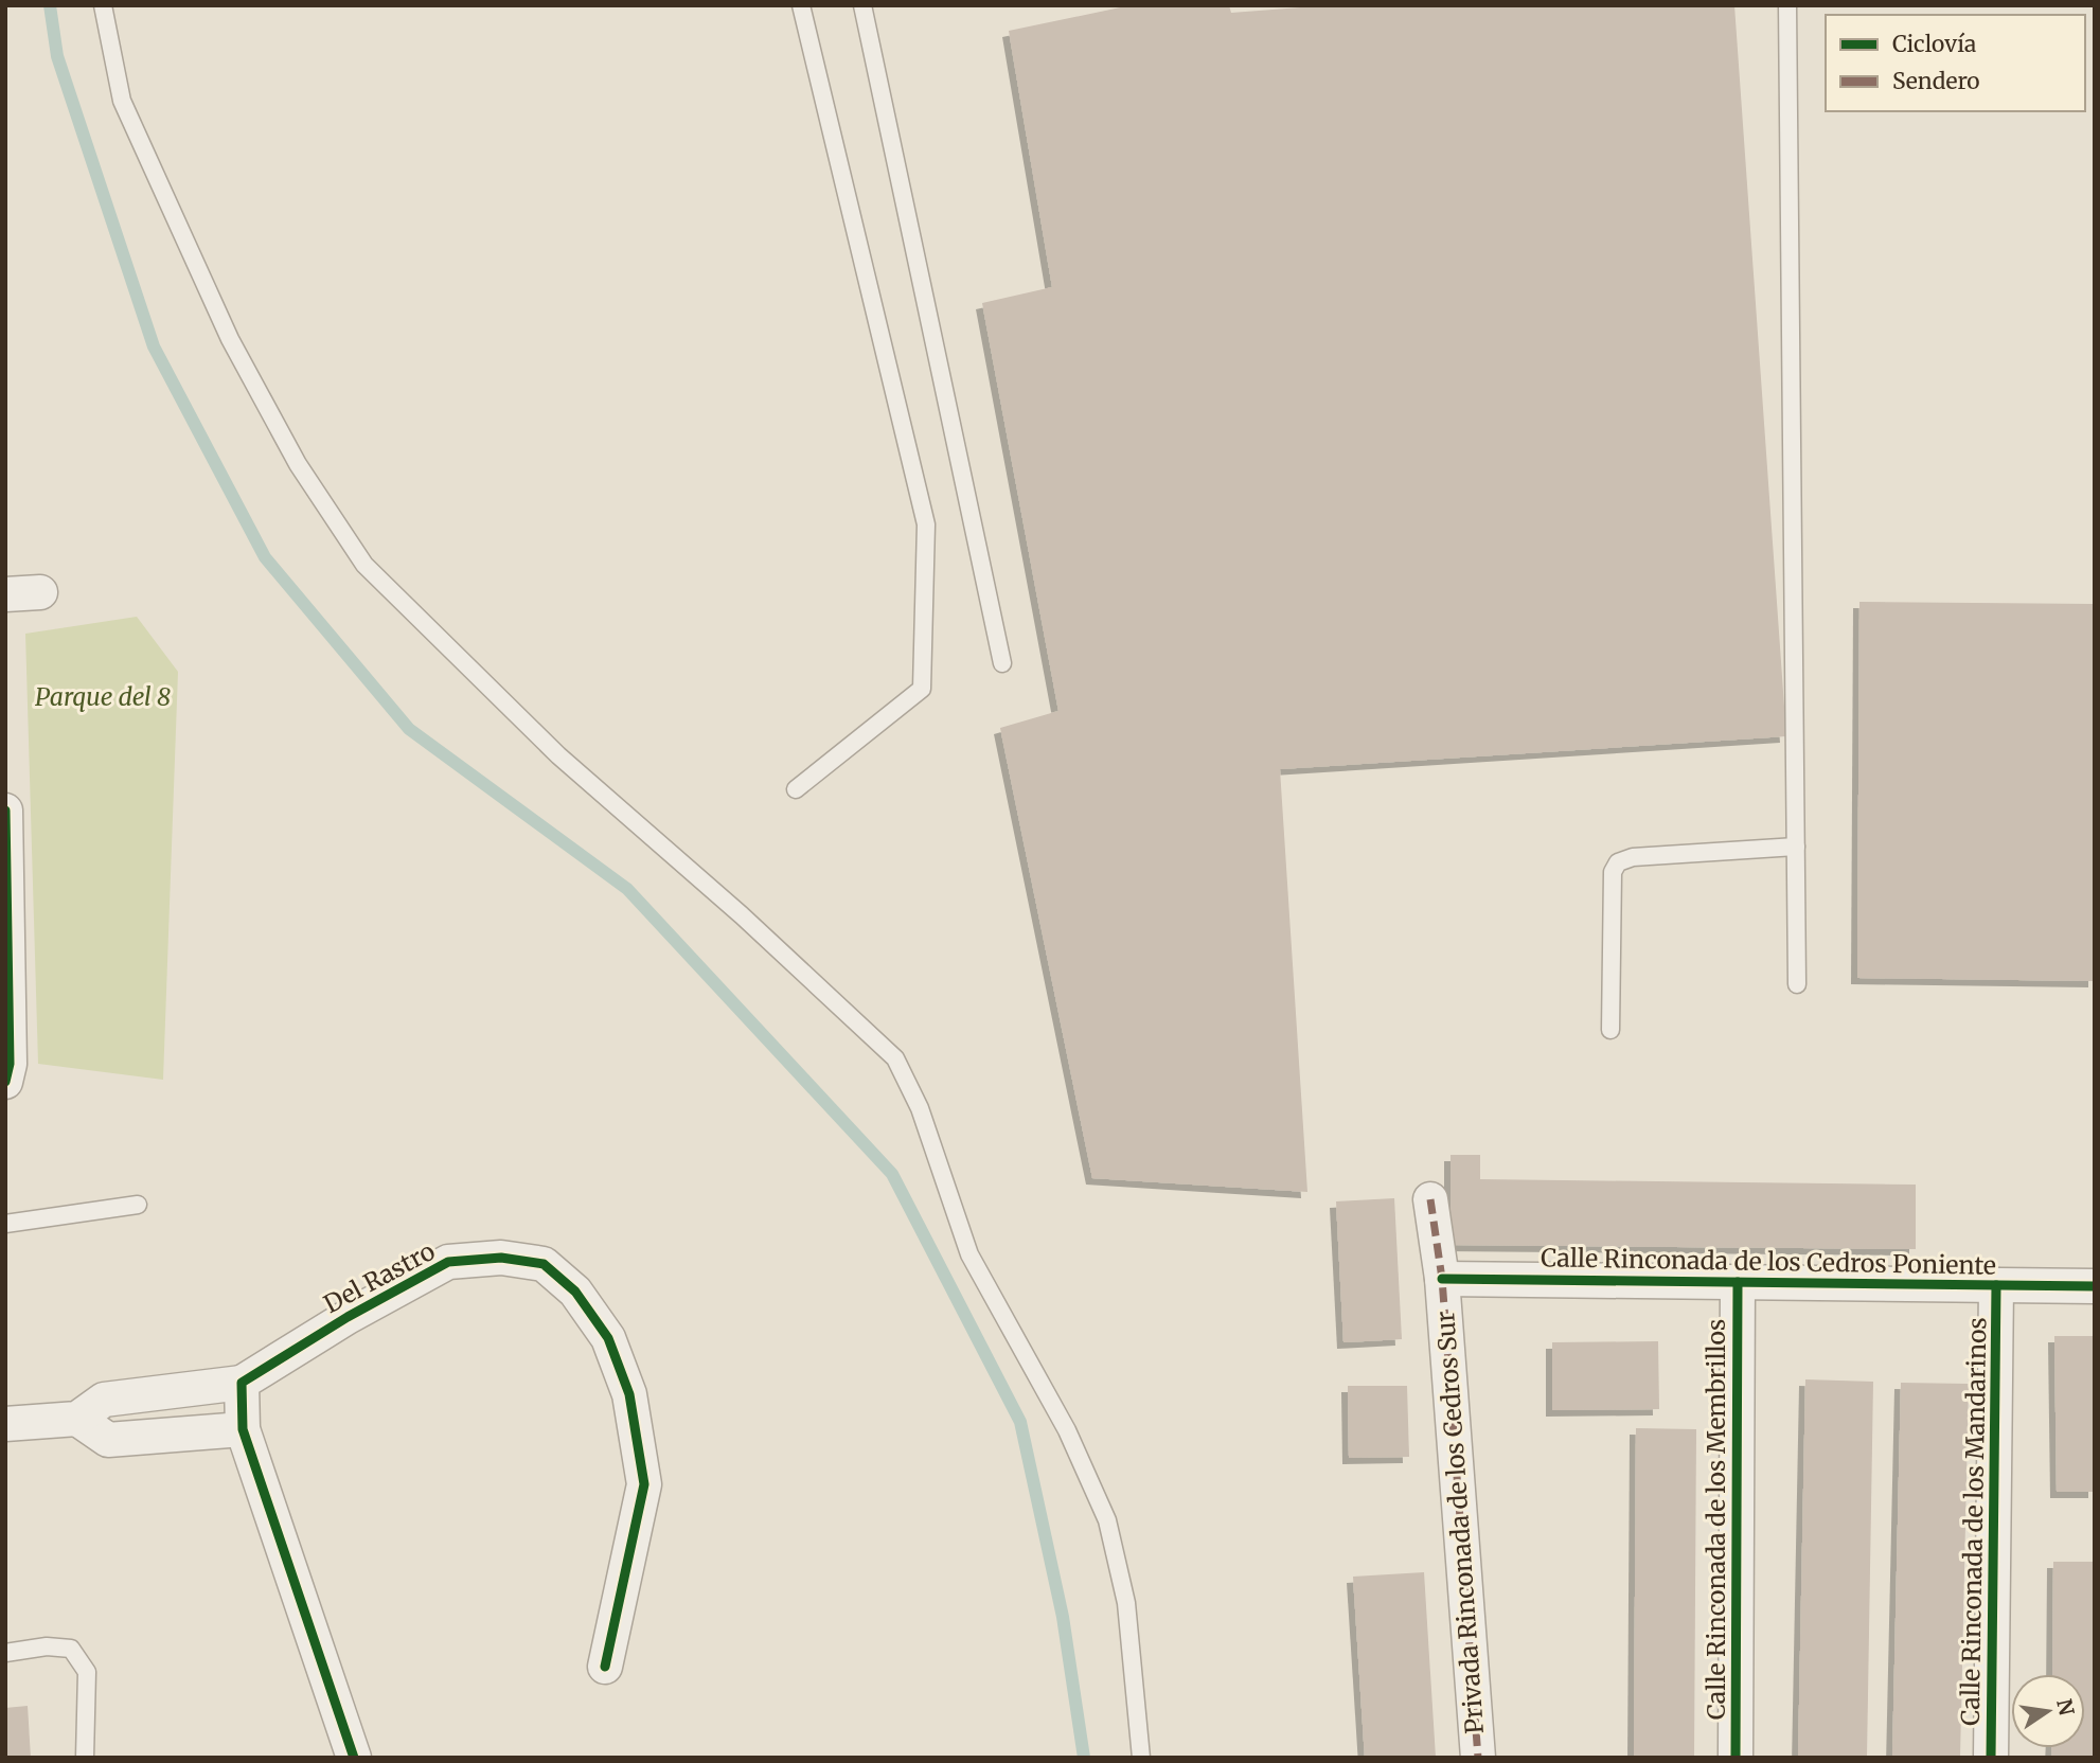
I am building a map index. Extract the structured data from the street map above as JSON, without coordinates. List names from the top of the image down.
{
  "streets": {
    "street": [
      "Calle Rinconada de los Cedros Poniente",
      "Del Rastro",
      "Calle Rinconada de los Membrillos",
      "Calle Rinconada de los Mandarinos",
      "Privada Rinconada de los Cedros Sur"
    ]
  },
  "crossings": [
    ["Calle Rinconada de los Cedros Poniente", "Calle Rinconada de los Membrillos"],
    ["Calle Rinconada de los Cedros Poniente", "Calle Rinconada de los Mandarinos"],
    ["Calle Rinconada de los Cedros Poniente", "Privada Rinconada de los Cedros Sur"]
  ],
  "parks": ["Parque del 8"],
  "legend": ["Ciclovía", "Sendero"],
  "north": "right"
}
